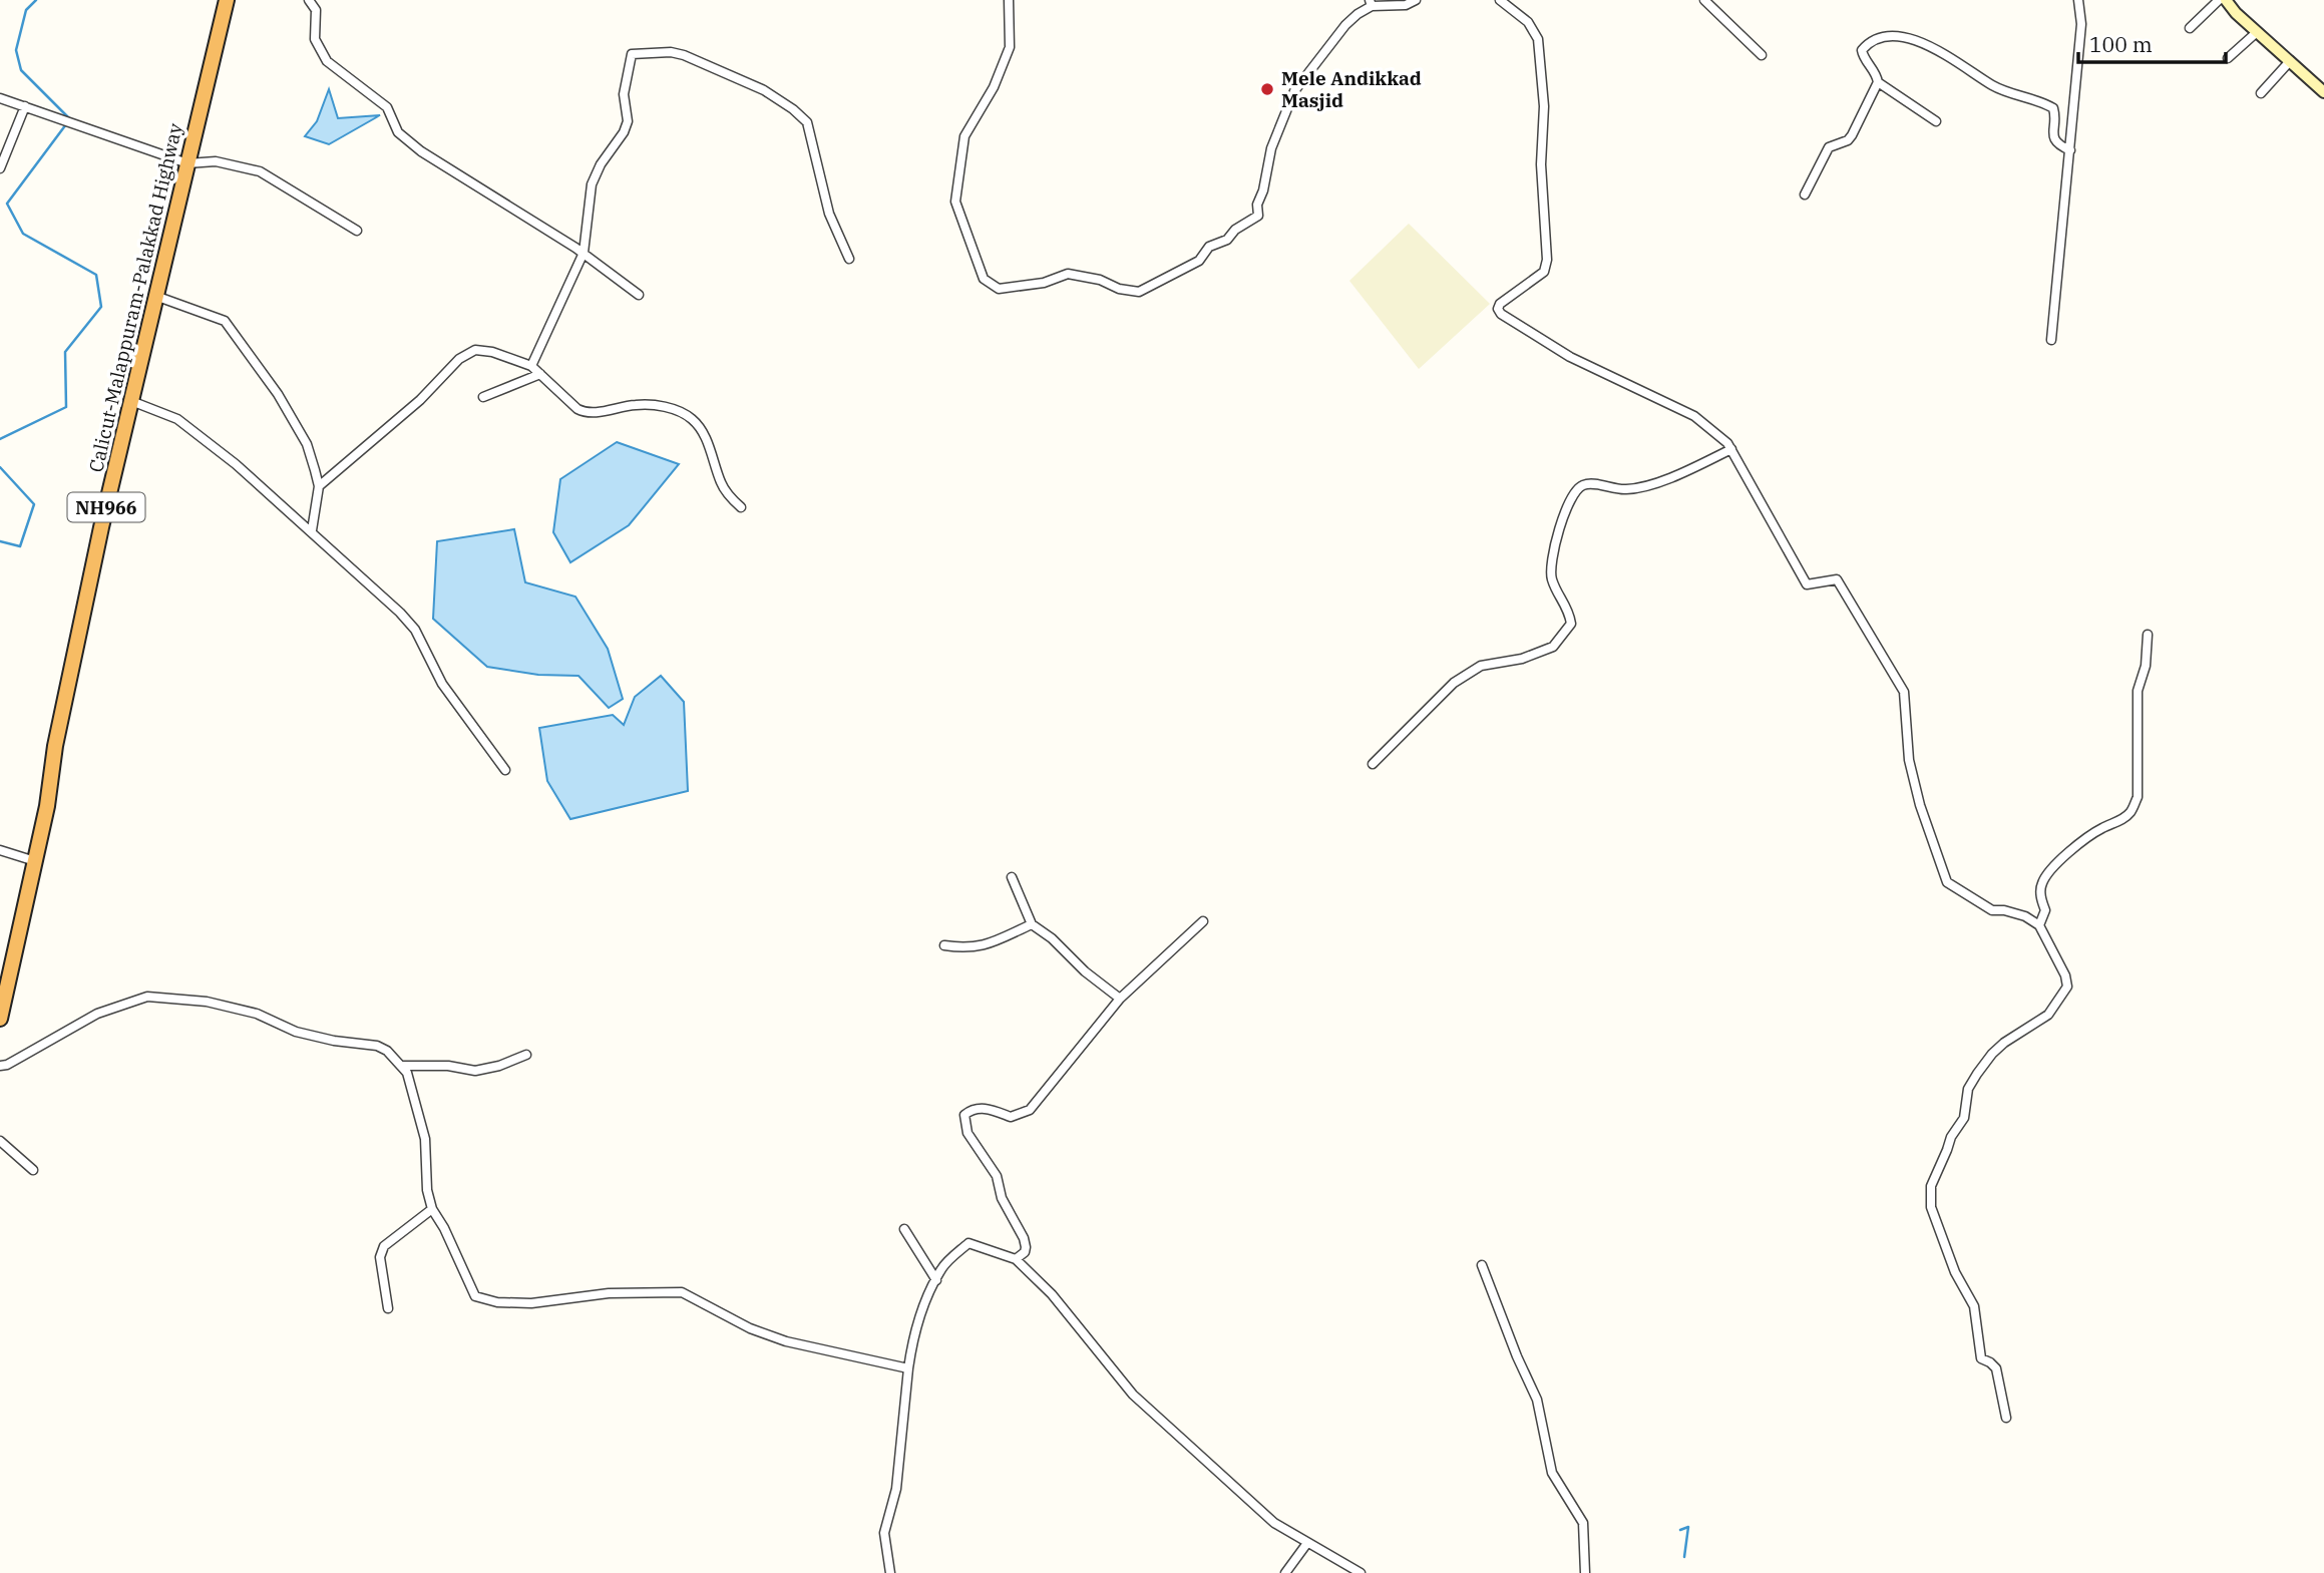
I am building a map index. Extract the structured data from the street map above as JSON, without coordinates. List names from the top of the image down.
{
  "streets": {
    "highway": ["Calicut-Malappuram-Palakkad Highway", "NH966"]
  },
  "places": ["Mele Andikkad Masjid"],
  "scale_bar": "100 m"
}
